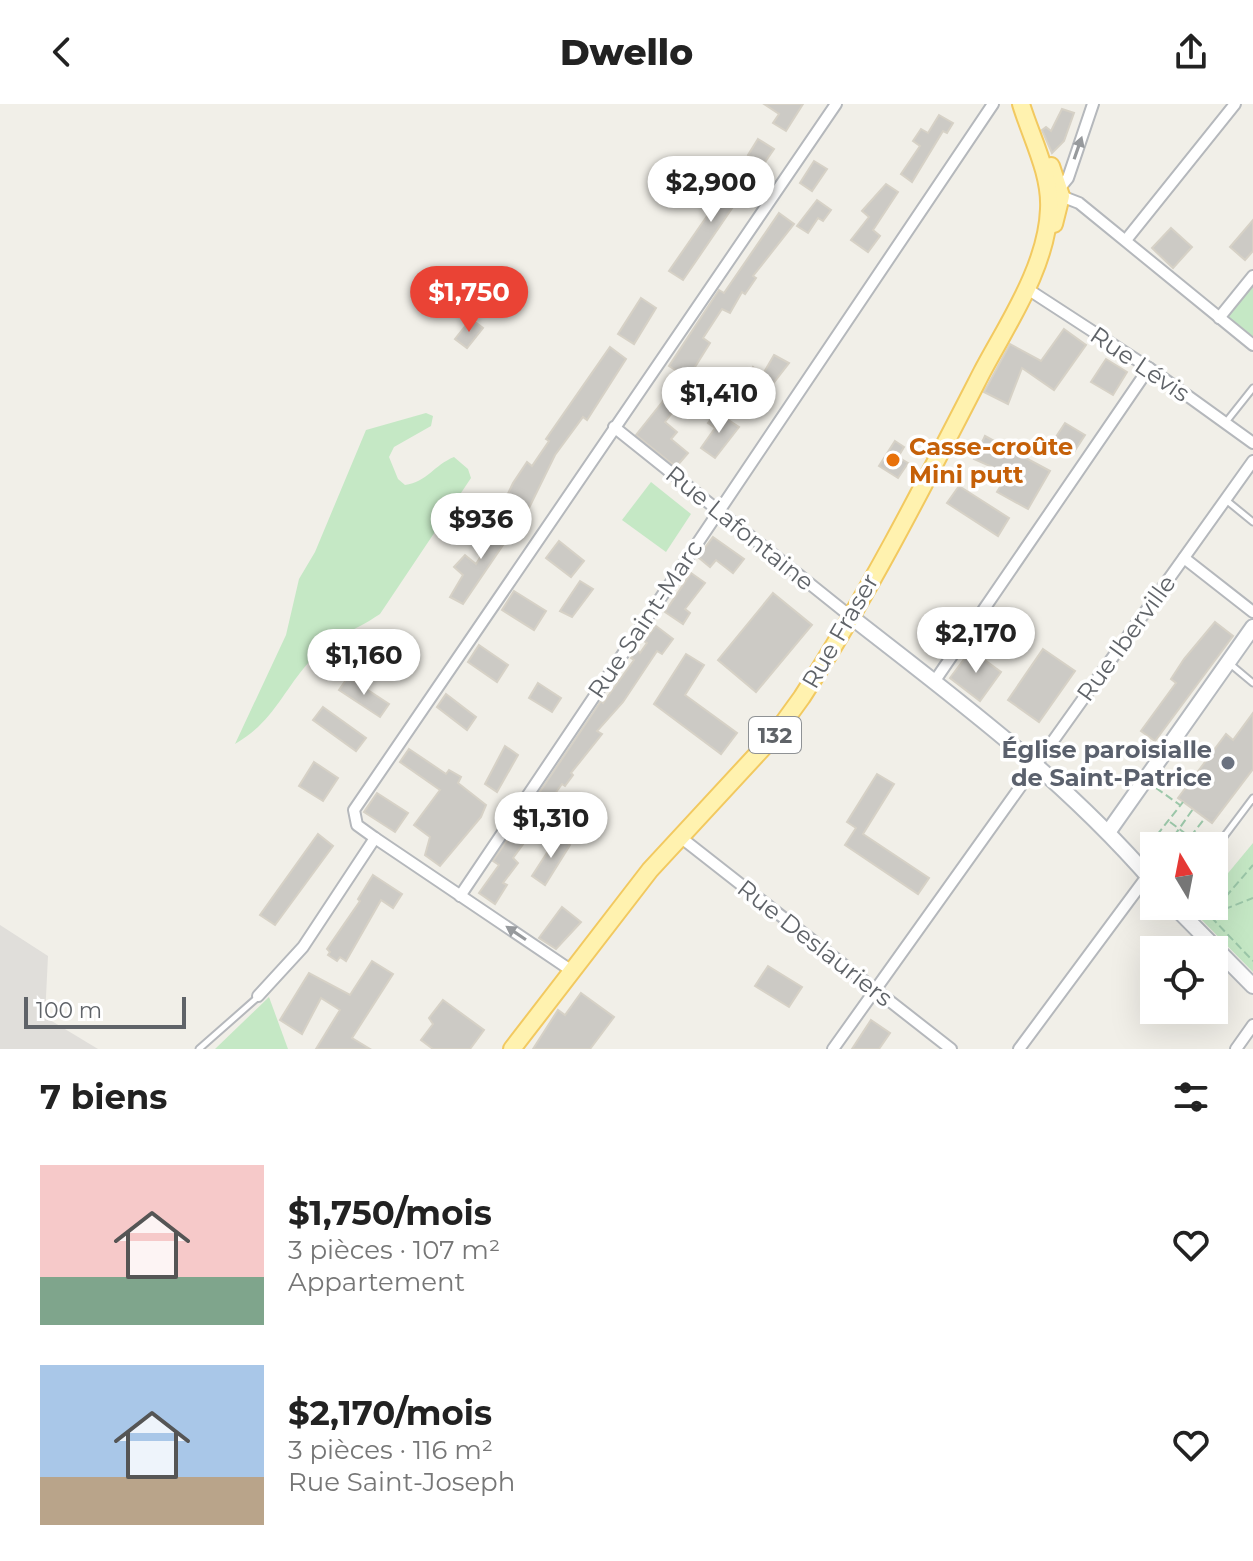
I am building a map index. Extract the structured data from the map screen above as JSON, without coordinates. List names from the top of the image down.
{
  "streets": {
    "main road": ["Rue Lafontaine", "Rue Fraser", "132"],
    "street": [
      "Rue Lévis",
      "Rue Saint-Marc",
      "Rue Iberville",
      "Rue Deslauriers"
    ]
  },
  "crossings": [
    ["Rue Lévis", "Rue Fraser"],
    ["Rue Lafontaine", "Rue Saint-Marc"],
    ["Rue Lafontaine", "Rue Fraser"],
    ["Rue Lafontaine", "Rue Iberville"],
    ["Rue Fraser", "132"],
    ["Rue Fraser", "Rue Deslauriers"],
    ["Rue Iberville", "Rue Deslauriers"]
  ],
  "places": ["Casse-croûte Mini putt", "Église paroisialle de Saint-Patrice"],
  "scale_bar": "100 m",
  "north": "top",
  "page": {
    "header": "Dwello",
    "price": [
      "$2,900",
      "$1,750",
      "$1,410",
      "$936",
      "$2,170",
      "$1,160",
      "$1,310"
    ],
    "scale": "100 m",
    "heading": "7 biens",
    "list": [
      {
        "name": "$1,750/mois",
        "note": "3 pièces · 107 m² · Appartement"
      },
      {
        "name": "$2,170/mois",
        "note": "3 pièces · 116 m² · Rue Saint-Joseph"
      }
    ]
  }
}
